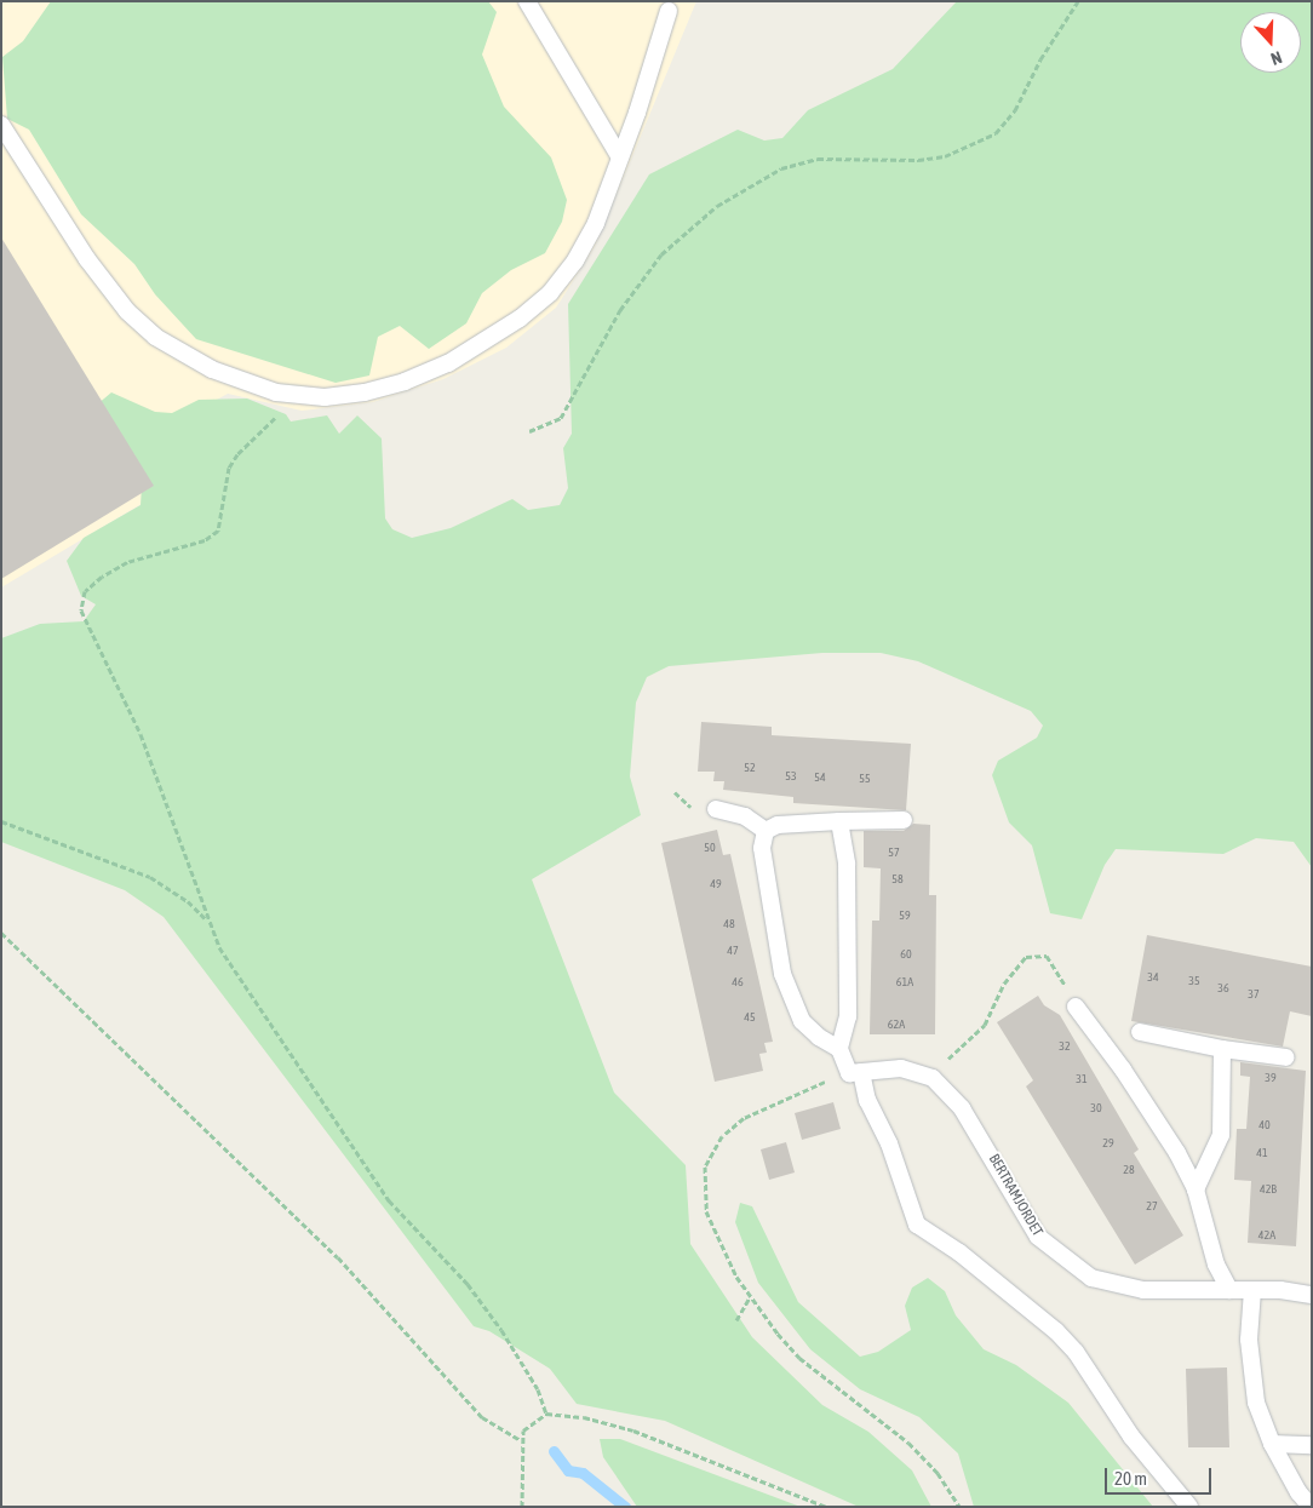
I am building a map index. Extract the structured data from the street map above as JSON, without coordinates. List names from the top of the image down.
{
  "streets": {
    "lane": ["BERTRAMJORDET"]
  },
  "house_numbers": [
    "52",
    "53",
    "54",
    "55",
    "50",
    "57",
    "58",
    "49",
    "59",
    "48",
    "47",
    "60",
    "34",
    "35",
    "46",
    "61A",
    "36",
    "37",
    "45",
    "62A",
    "32",
    "39",
    "31",
    "30",
    "40",
    "29",
    "41",
    "28",
    "42B",
    "27",
    "42A"
  ],
  "scale_bar": "20 m",
  "north": "bottom"
}
